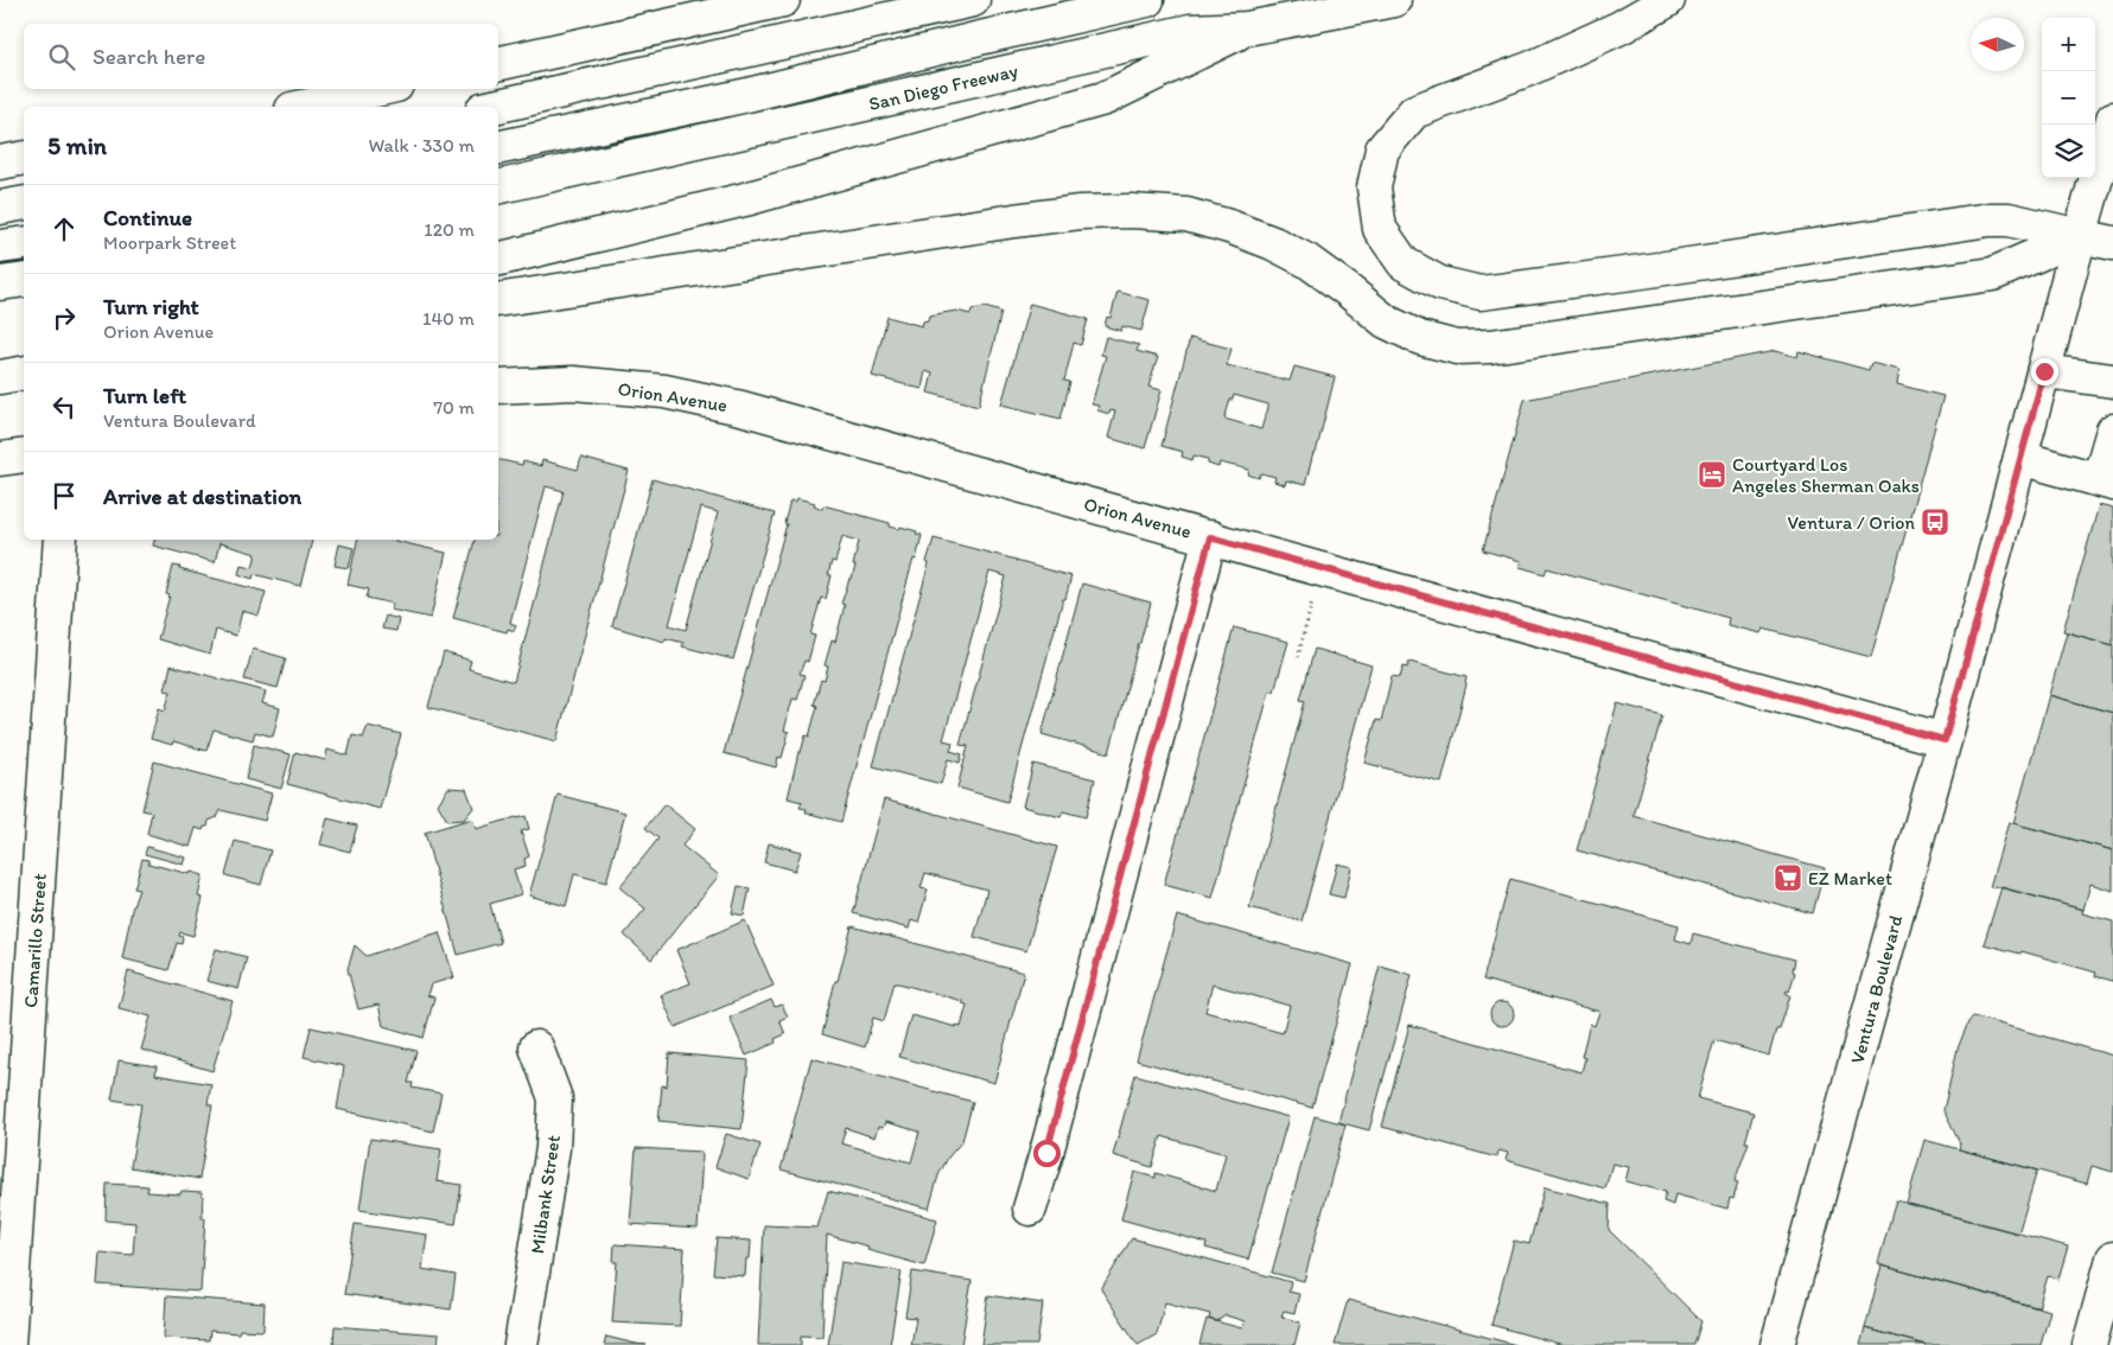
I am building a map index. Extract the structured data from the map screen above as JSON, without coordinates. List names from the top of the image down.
{
  "streets": {
    "main road": [
      "San Diego Freeway",
      "Orion Avenue",
      "Camarillo Street",
      "Ventura Boulevard",
      "Milbank Street"
    ]
  },
  "crossings": [
    ["Orion Avenue", "Ventura Boulevard"]
  ],
  "places": {
    "hotel": ["Courtyard Los Angeles Sherman Oaks"],
    "bus stop": ["Ventura / Orion"],
    "supermarket": ["EZ Market"]
  },
  "north": "left",
  "page": {
    "map_buttons": ["+", "−"],
    "search": "Search here",
    "heading": ["5 min", "Walk · 330 m"],
    "list": [
      ["Continue", "Moorpark Street", "120 m"],
      ["Turn right", "Orion Avenue", "140 m"],
      ["Turn left", "Ventura Boulevard", "70 m"],
      "Arrive at destination"
    ]
  }
}
